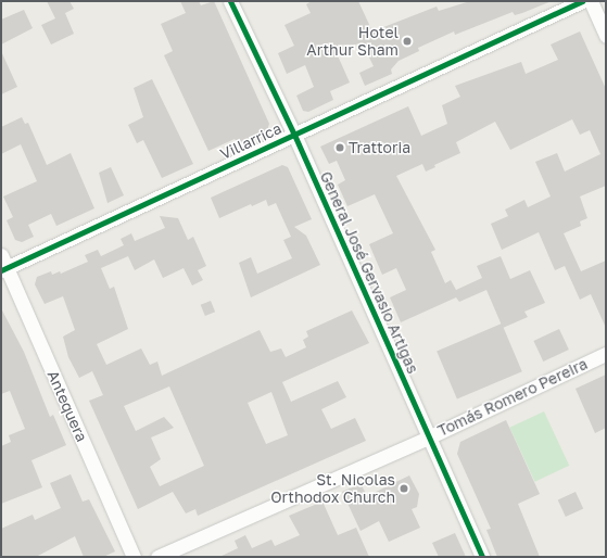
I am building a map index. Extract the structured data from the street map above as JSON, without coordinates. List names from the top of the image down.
{
  "streets": {
    "street": [
      "Villarrica",
      "General José Gervasio Artigas",
      "Tomás Romero Pereira",
      "Antequera"
    ]
  },
  "crossings": [
    ["Villarrica", "General José Gervasio Artigas"],
    ["Villarrica", "Antequera"],
    ["General José Gervasio Artigas", "Tomás Romero Pereira"]
  ],
  "places": ["Hotel Arthur Sham", "Trattoria", "St. Nicolas Orthodox Church"]
}
